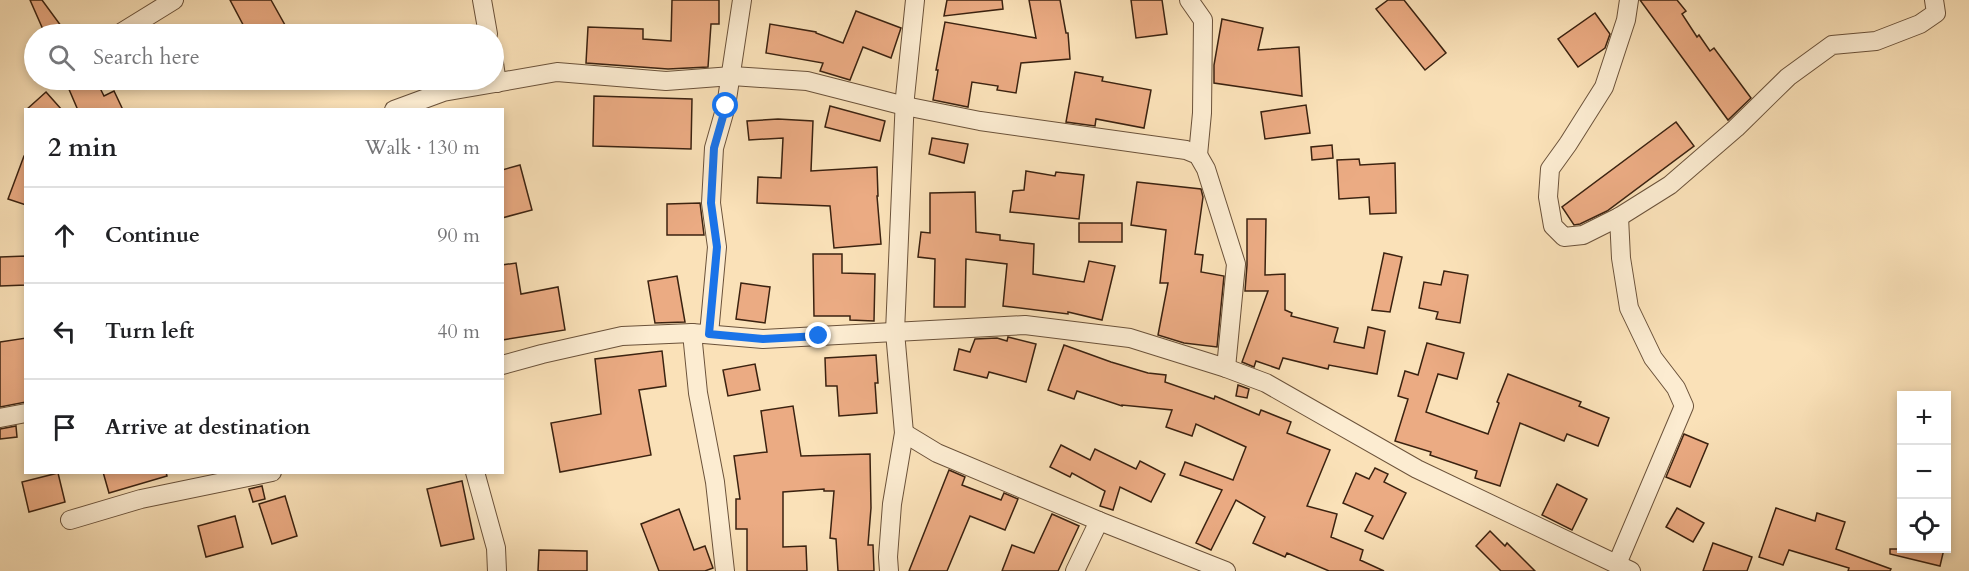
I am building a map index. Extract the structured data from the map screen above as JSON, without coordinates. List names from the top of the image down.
{
  "page": {
    "search": "Search here",
    "heading": ["2 min", "Walk · 130 m"],
    "list": [
      ["Continue", "90 m"],
      ["Turn left", "40 m"],
      "Arrive at destination"
    ],
    "map_buttons": ["+", "−"]
  }
}
